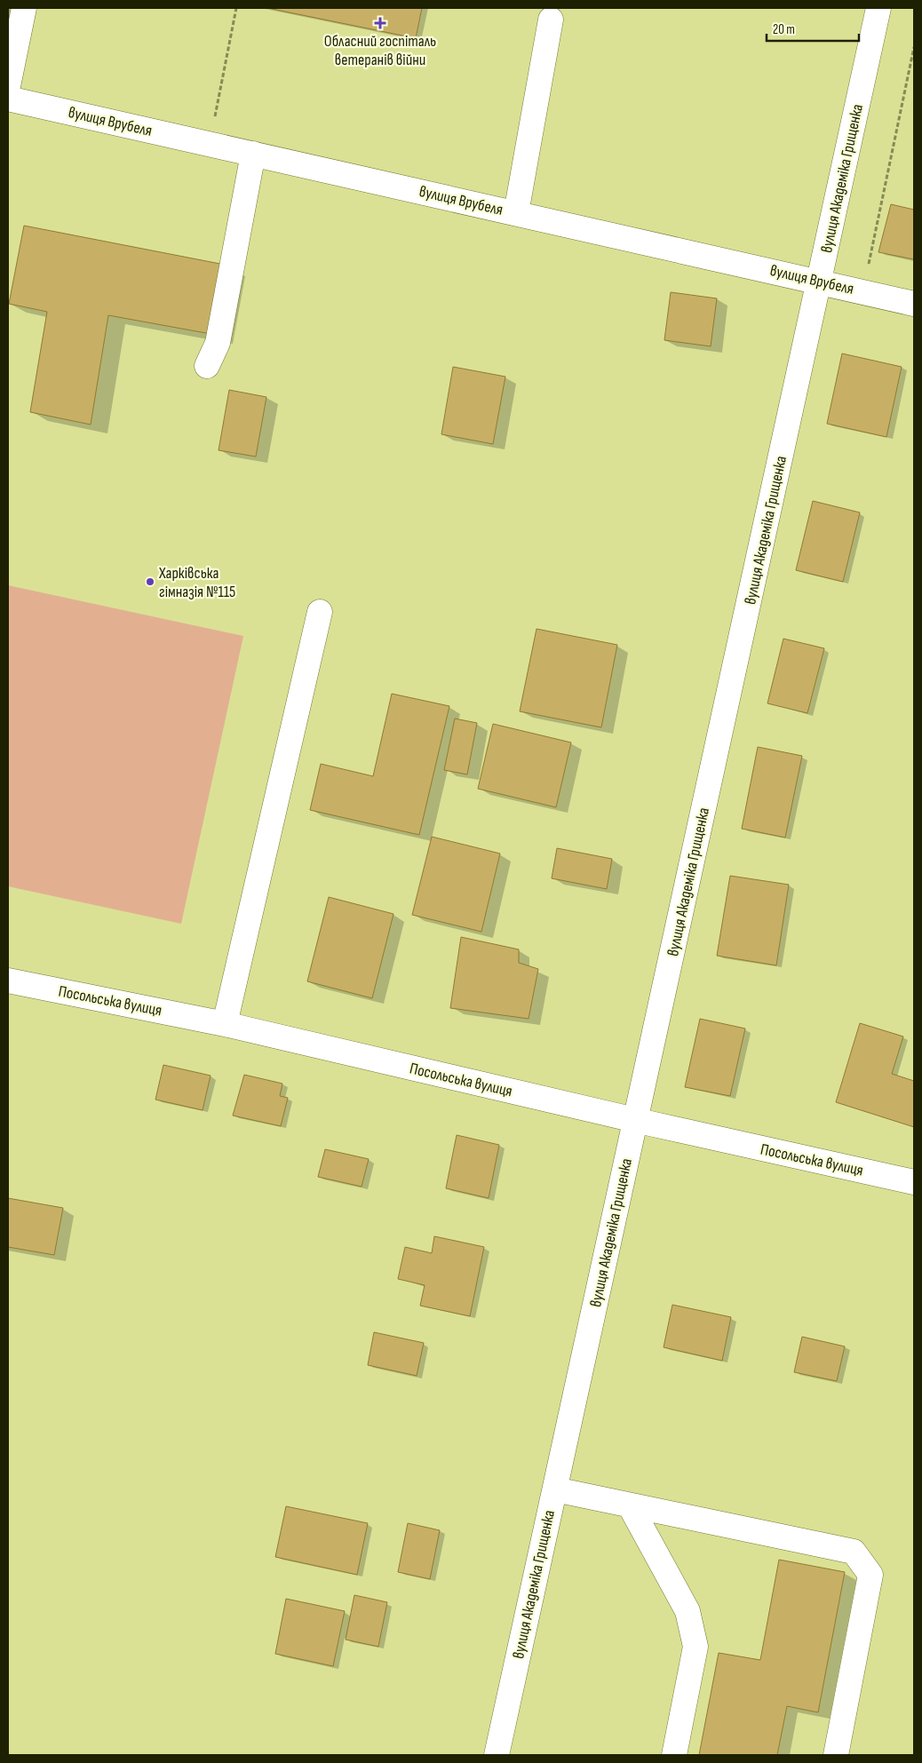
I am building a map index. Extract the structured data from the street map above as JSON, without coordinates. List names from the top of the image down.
{
  "streets": {
    "street": ["вулиця Врубеля", "вулиця Академіка Грищенка", "Посольська вулиця"]
  },
  "crossings": [
    ["вулиця Врубеля", "вулиця Академіка Грищенка"],
    ["вулиця Академіка Грищенка", "Посольська вулиця"]
  ],
  "places": {
    "health": ["Обласний госпіталь ветеранів війни"],
    "other": ["Харківська гімназія №115"]
  },
  "scale_bar": "20 m"
}
